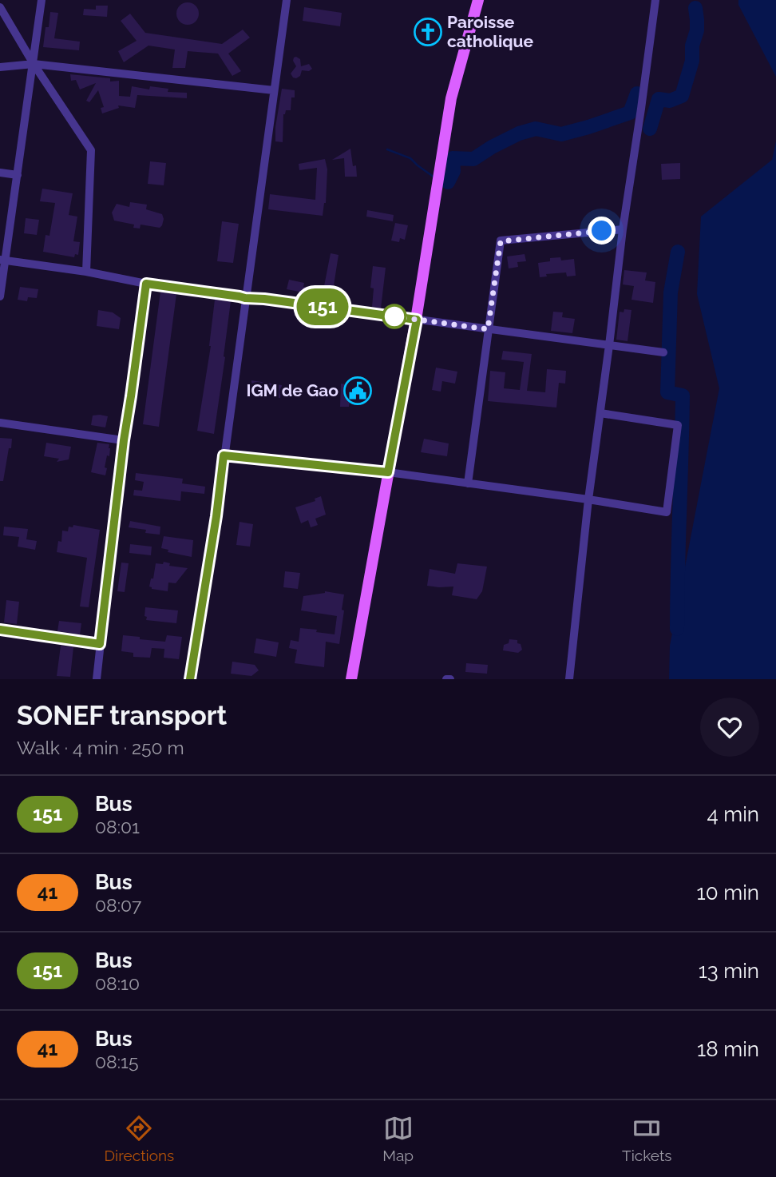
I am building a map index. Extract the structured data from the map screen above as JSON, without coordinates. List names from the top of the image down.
{
  "places": {
    "church": ["Paroisse catholique"],
    "public building": ["IGM de Gao"]
  },
  "lines": ["bus line 151"],
  "page": {
    "on_map": "151",
    "heading": ["SONEF transport", "Walk · 4 min · 250 m"],
    "list": [
      {
        "mark": "151",
        "name": "Bus",
        "note": "08:01",
        "value": "4 min"
      },
      {
        "mark": "41",
        "name": "Bus",
        "note": "08:07",
        "value": "10 min"
      },
      {
        "mark": "151",
        "name": "Bus",
        "note": "08:10",
        "value": "13 min"
      },
      {
        "mark": "41",
        "name": "Bus",
        "note": "08:15",
        "value": "18 min"
      }
    ],
    "tabs": ["Directions", "Map", "Tickets"]
  }
}
